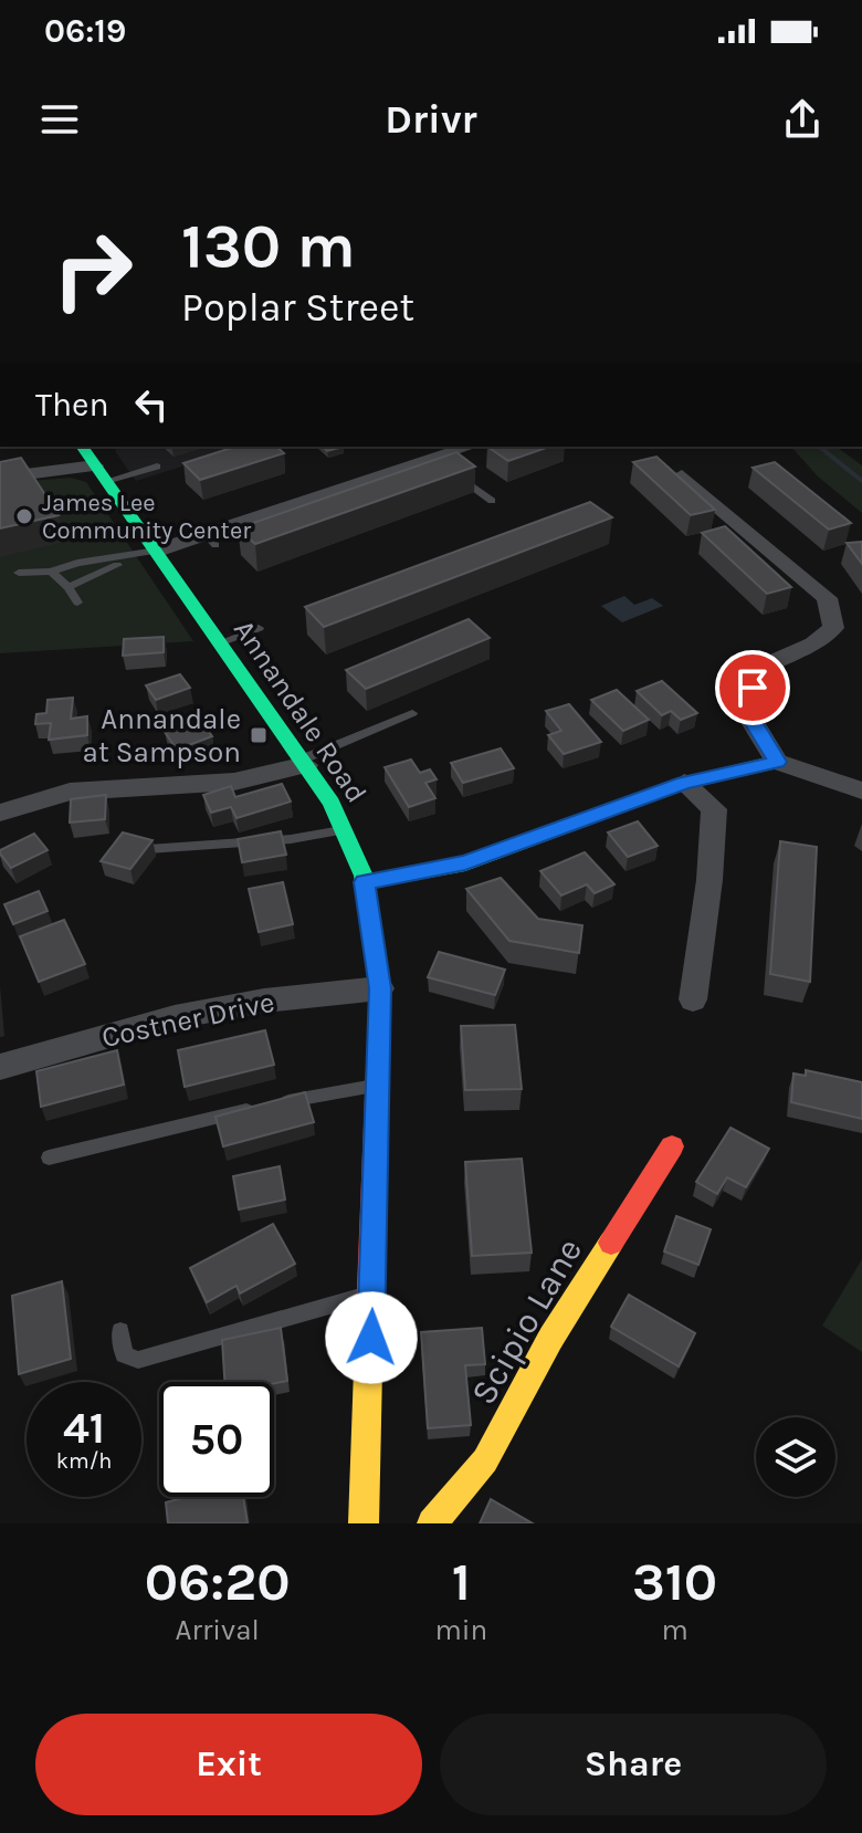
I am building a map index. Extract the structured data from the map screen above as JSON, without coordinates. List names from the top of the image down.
{
  "streets": {
    "main road": ["Annandale Road", "Scipio Lane"],
    "street": ["Costner Drive"]
  },
  "crossings": [
    ["Annandale Road", "Costner Drive"]
  ],
  "places": {
    "other": ["James Lee Community Center"],
    "transit": ["Annandale at Sampson"]
  },
  "page": {
    "status": "06:19",
    "header": "Drivr",
    "turn": ["130 m", "Poplar Street"],
    "then": "Then",
    "speed": "41 km/h",
    "limit": "50",
    "eta": [
      "06:20",
      "Arrival",
      "1",
      "min",
      "310",
      "m"
    ],
    "buttons": ["Exit", "Share"]
  }
}
